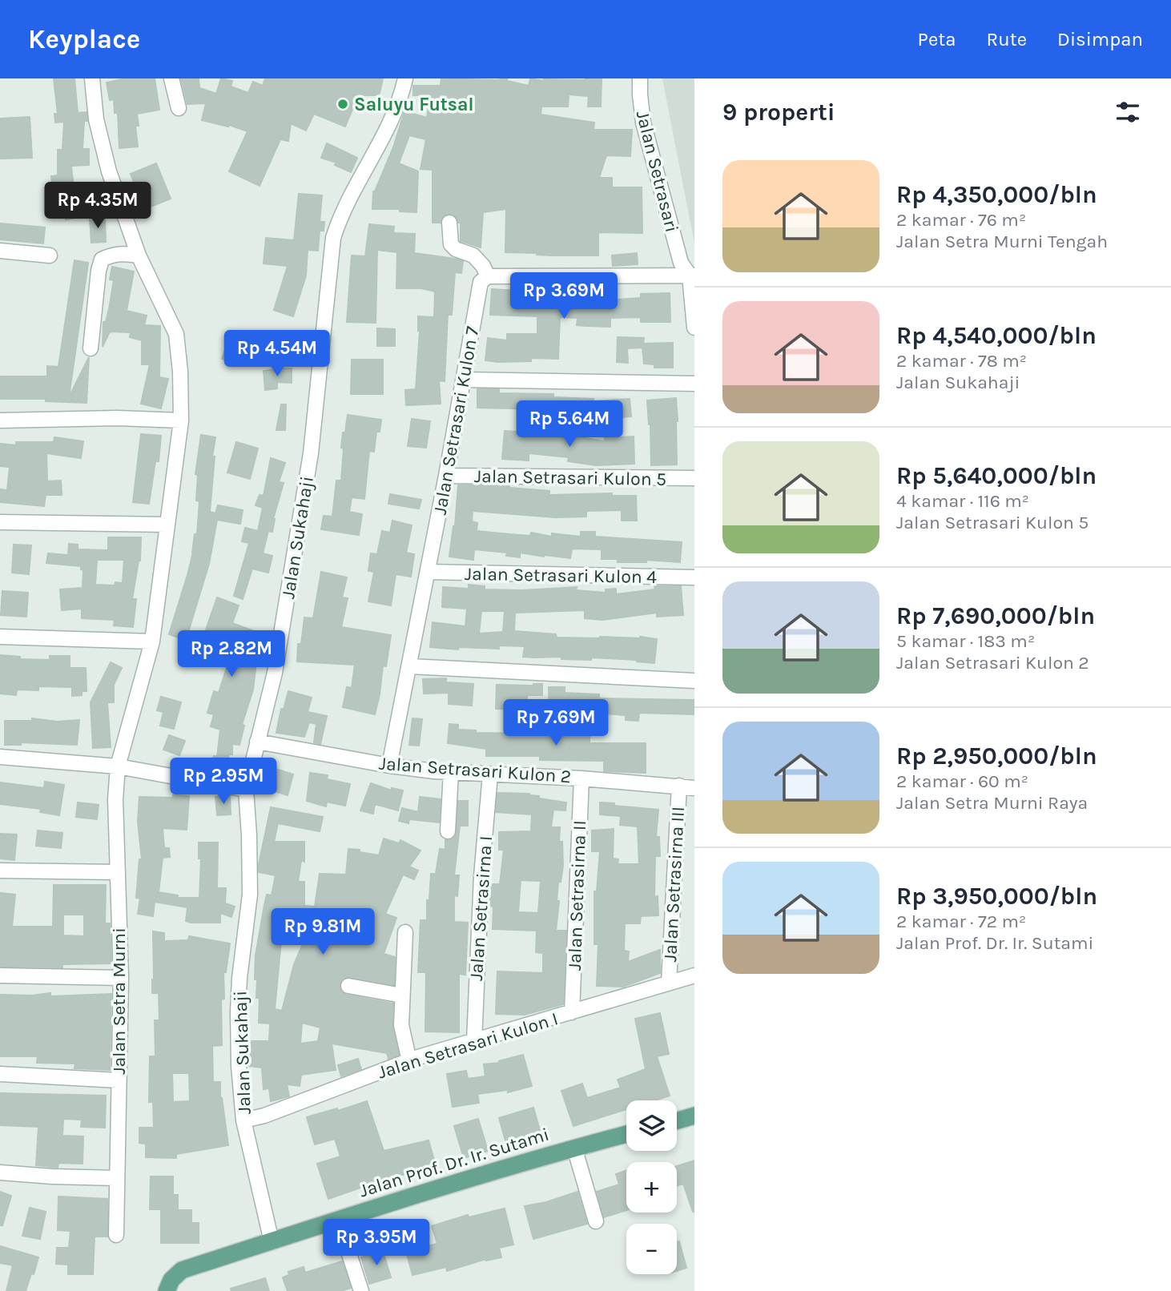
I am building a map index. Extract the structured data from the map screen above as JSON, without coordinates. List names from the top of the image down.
{
  "streets": {
    "main road": ["Jalan Prof. Dr. Ir. Sutami"],
    "street": [
      "Jalan Setrasari",
      "Jalan Setrasari Kulon 7",
      "Jalan Setrasari Kulon 5",
      "Jalan Sukahaji",
      "Jalan Setrasari Kulon 4",
      "Jalan Setrasari Kulon 2",
      "Jalan Setrasirna III",
      "Jalan Setrasirna II",
      "Jalan Setrasirna I",
      "Jalan Setra Murni",
      "Jalan Setrasari Kulon I"
    ]
  },
  "crossings": [
    ["Jalan Setrasari Kulon 7", "Jalan Setrasari Kulon 5"],
    ["Jalan Setrasari Kulon 7", "Jalan Setrasari Kulon 4"],
    ["Jalan Setrasari Kulon 7", "Jalan Setrasari Kulon 2"],
    ["Jalan Sukahaji", "Jalan Setrasari Kulon 2"],
    ["Jalan Sukahaji", "Jalan Setrasari Kulon I"],
    ["Jalan Sukahaji", "Jalan Prof. Dr. Ir. Sutami"],
    ["Jalan Setrasari Kulon 2", "Jalan Setrasirna III"],
    ["Jalan Setrasari Kulon 2", "Jalan Setrasirna II"],
    ["Jalan Setrasari Kulon 2", "Jalan Setrasirna I"],
    ["Jalan Setrasirna III", "Jalan Setrasari Kulon I"],
    ["Jalan Setrasirna II", "Jalan Setrasari Kulon I"],
    ["Jalan Setrasirna I", "Jalan Setrasari Kulon I"]
  ],
  "places": ["Saluyu Futsal"],
  "page": {
    "header": "Keyplace",
    "nav": ["Peta", "Rute", "Disimpan"],
    "heading": "9 properti",
    "list": [
      {
        "name": "Rp 4,350,000/bln",
        "note": "2 kamar · 76 m² · Jalan Setra Murni Tengah"
      },
      {
        "name": "Rp 4,540,000/bln",
        "note": "2 kamar · 78 m² · Jalan Sukahaji"
      },
      {
        "name": "Rp 5,640,000/bln",
        "note": "4 kamar · 116 m² · Jalan Setrasari Kulon 5"
      },
      {
        "name": "Rp 7,690,000/bln",
        "note": "5 kamar · 183 m² · Jalan Setrasari Kulon 2"
      },
      {
        "name": "Rp 2,950,000/bln",
        "note": "2 kamar · 60 m² · Jalan Setra Murni Raya"
      },
      {
        "name": "Rp 3,950,000/bln",
        "note": "2 kamar · 72 m² · Jalan Prof. Dr. Ir. Sutami"
      }
    ],
    "price": [
      "Rp 4.35M",
      "Rp 3.69M",
      "Rp 4.54M",
      "Rp 5.64M",
      "Rp 2.82M",
      "Rp 7.69M",
      "Rp 2.95M",
      "Rp 9.81M",
      "Rp 3.95M"
    ],
    "map_buttons": ["+", "−"]
  }
}
